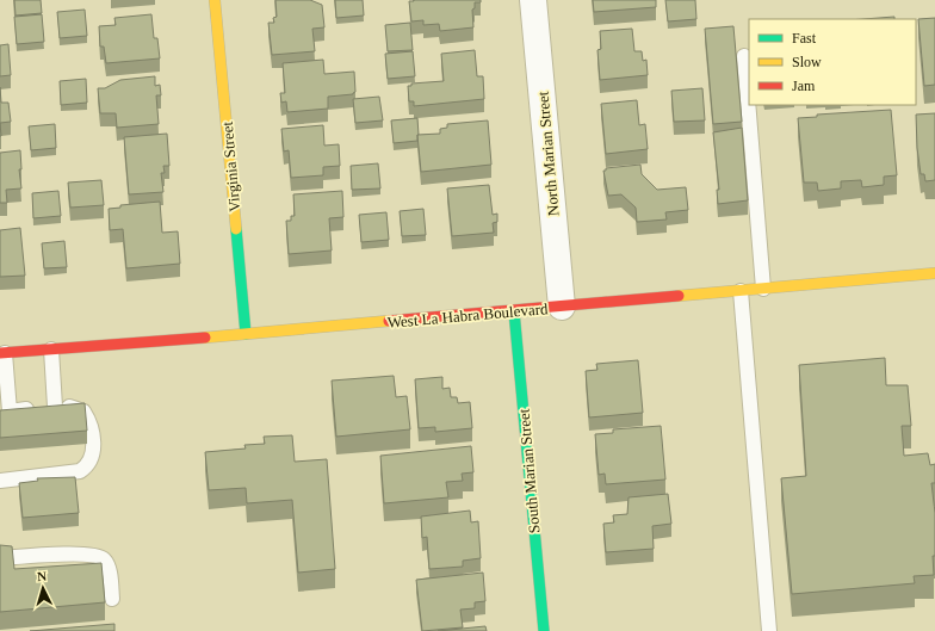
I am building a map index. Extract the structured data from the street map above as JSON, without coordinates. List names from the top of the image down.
{
  "streets": {
    "main road": ["Virginia Street", "West La Habra Boulevard", "South Marian Street"],
    "street": ["North Marian Street"]
  },
  "crossings": [
    ["North Marian Street", "West La Habra Boulevard"],
    ["Virginia Street", "West La Habra Boulevard"],
    ["West La Habra Boulevard", "South Marian Street"]
  ],
  "legend": ["Fast", "Slow", "Jam"],
  "north": "top"
}
